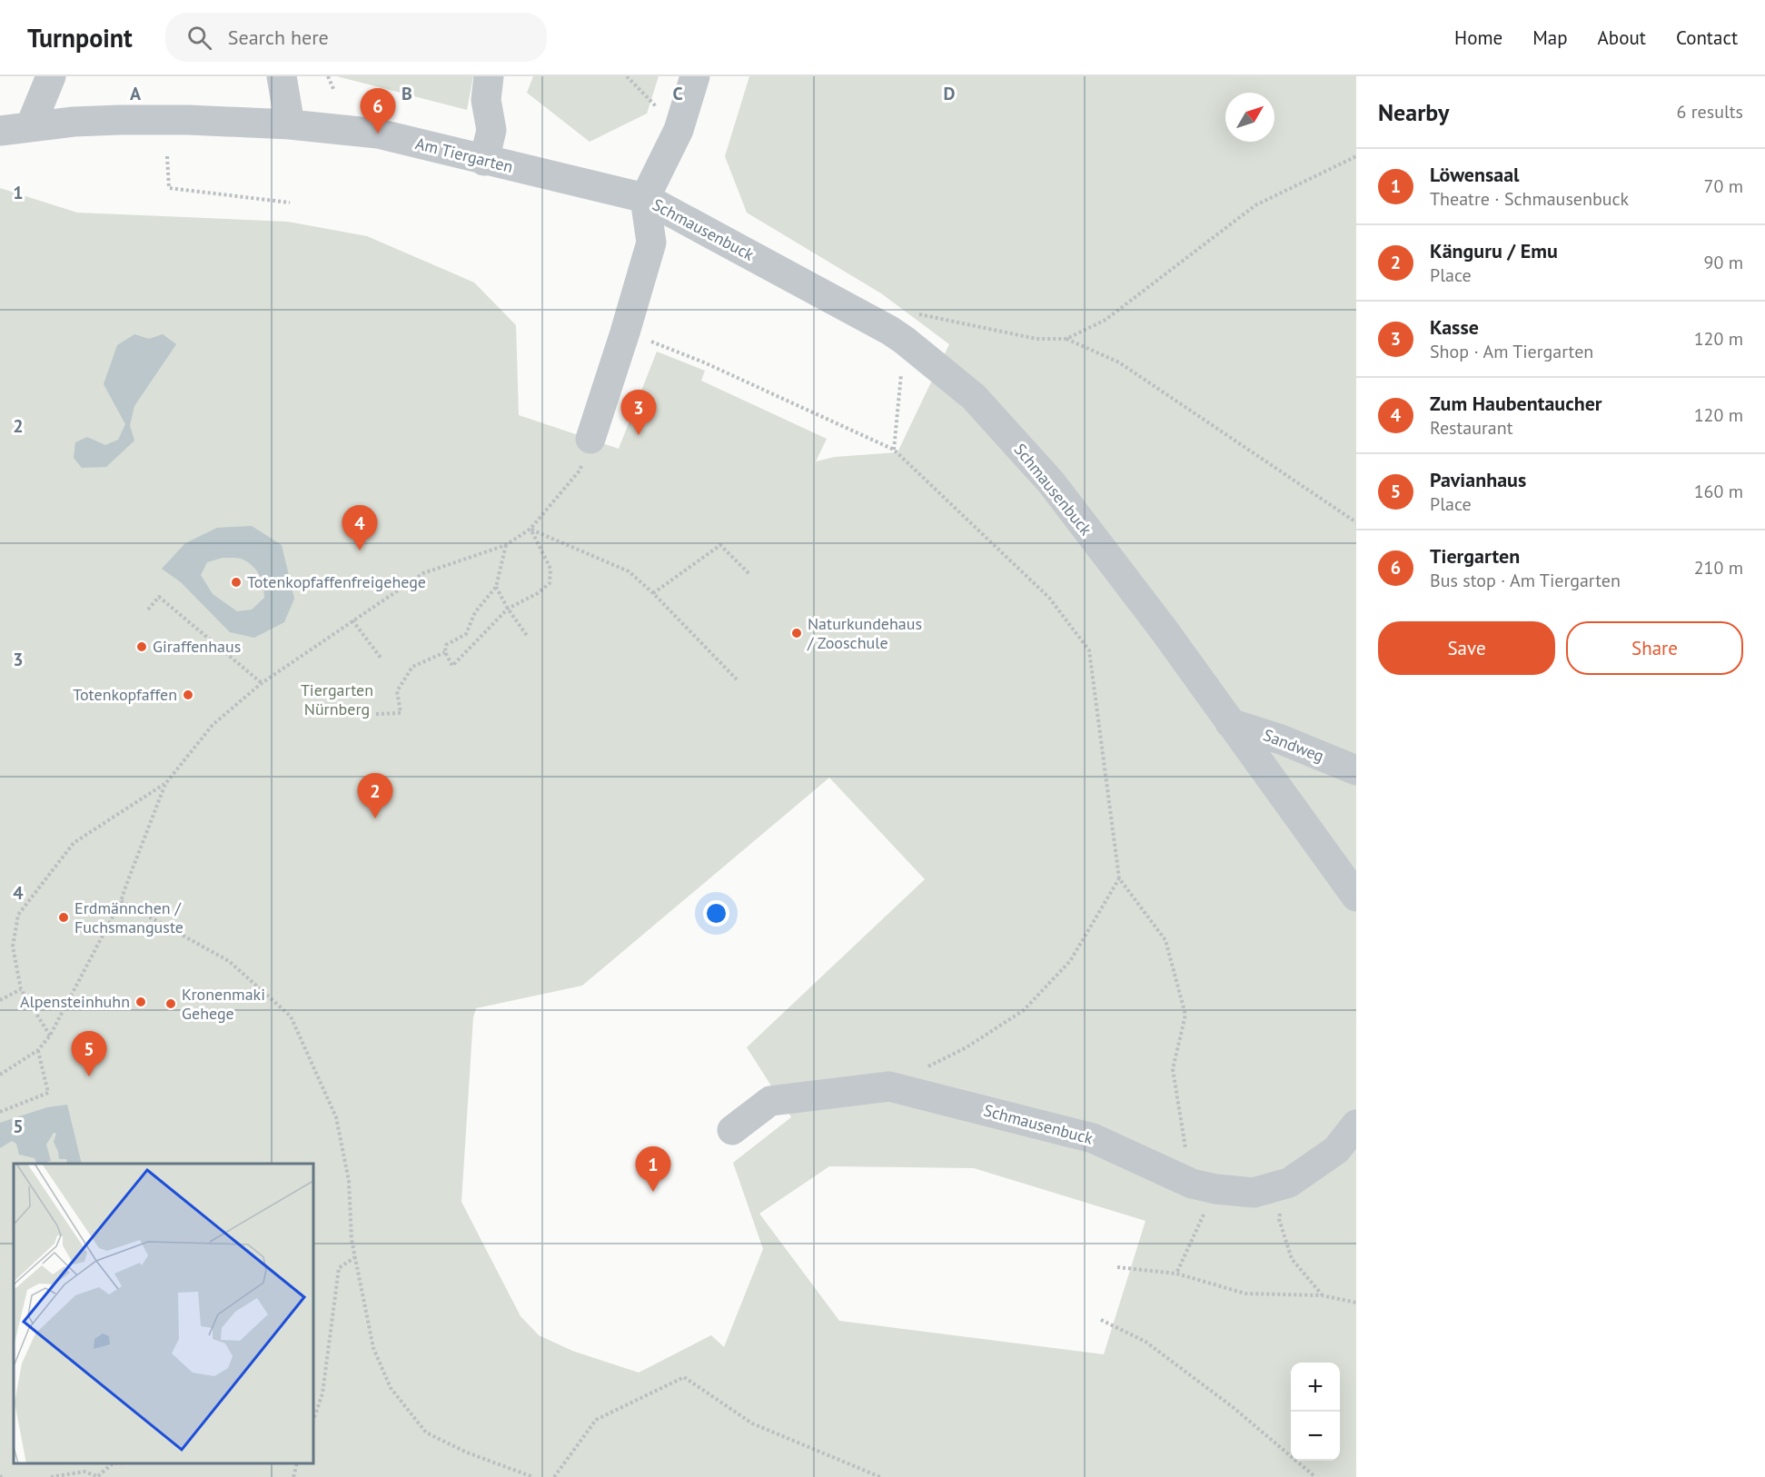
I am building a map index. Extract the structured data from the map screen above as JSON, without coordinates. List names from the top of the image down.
{
  "streets": {
    "street": ["Am Tiergarten", "Schmausenbuck", "Sandweg"]
  },
  "crossings": [
    ["Am Tiergarten", "Schmausenbuck"],
    ["Schmausenbuck", "Sandweg"]
  ],
  "parks": ["Tiergarten Nürnberg"],
  "places": [
    "Totenkopfaffenfreigehege",
    "Naturkundehaus / Zooschule",
    "Giraffenhaus",
    "Totenkopfaffen",
    "Erdmännchen / Fuchsmanguste",
    "Alpensteinhuhn",
    "Kronenmaki Gehege"
  ],
  "north": "top right",
  "page": {
    "header": "Turnpoint",
    "search": "Search here",
    "nav": [
      "Home",
      "Map",
      "About",
      "Contact"
    ],
    "heading": ["Nearby", "6 results"],
    "pins": [
      "6",
      "3",
      "4",
      "2",
      "5",
      "1"
    ],
    "list": [
      {
        "mark": "1",
        "name": "Löwensaal",
        "note": "Theatre · Schmausenbuck",
        "value": "70 m"
      },
      {
        "mark": "2",
        "name": "Känguru / Emu",
        "note": "Place",
        "value": "90 m"
      },
      {
        "mark": "3",
        "name": "Kasse",
        "note": "Shop · Am Tiergarten",
        "value": "120 m"
      },
      {
        "mark": "4",
        "name": "Zum Haubentaucher",
        "note": "Restaurant",
        "value": "120 m"
      },
      {
        "mark": "5",
        "name": "Pavianhaus",
        "note": "Place",
        "value": "160 m"
      },
      {
        "mark": "6",
        "name": "Tiergarten",
        "note": "Bus stop · Am Tiergarten",
        "value": "210 m"
      }
    ],
    "buttons": ["Save", "Share"],
    "map_buttons": ["+", "−"]
  },
  "grid": {
    "columns": [
      "A",
      "B",
      "C",
      "D"
    ],
    "rows": [
      "1",
      "2",
      "3",
      "4",
      "5"
    ]
  }
}
